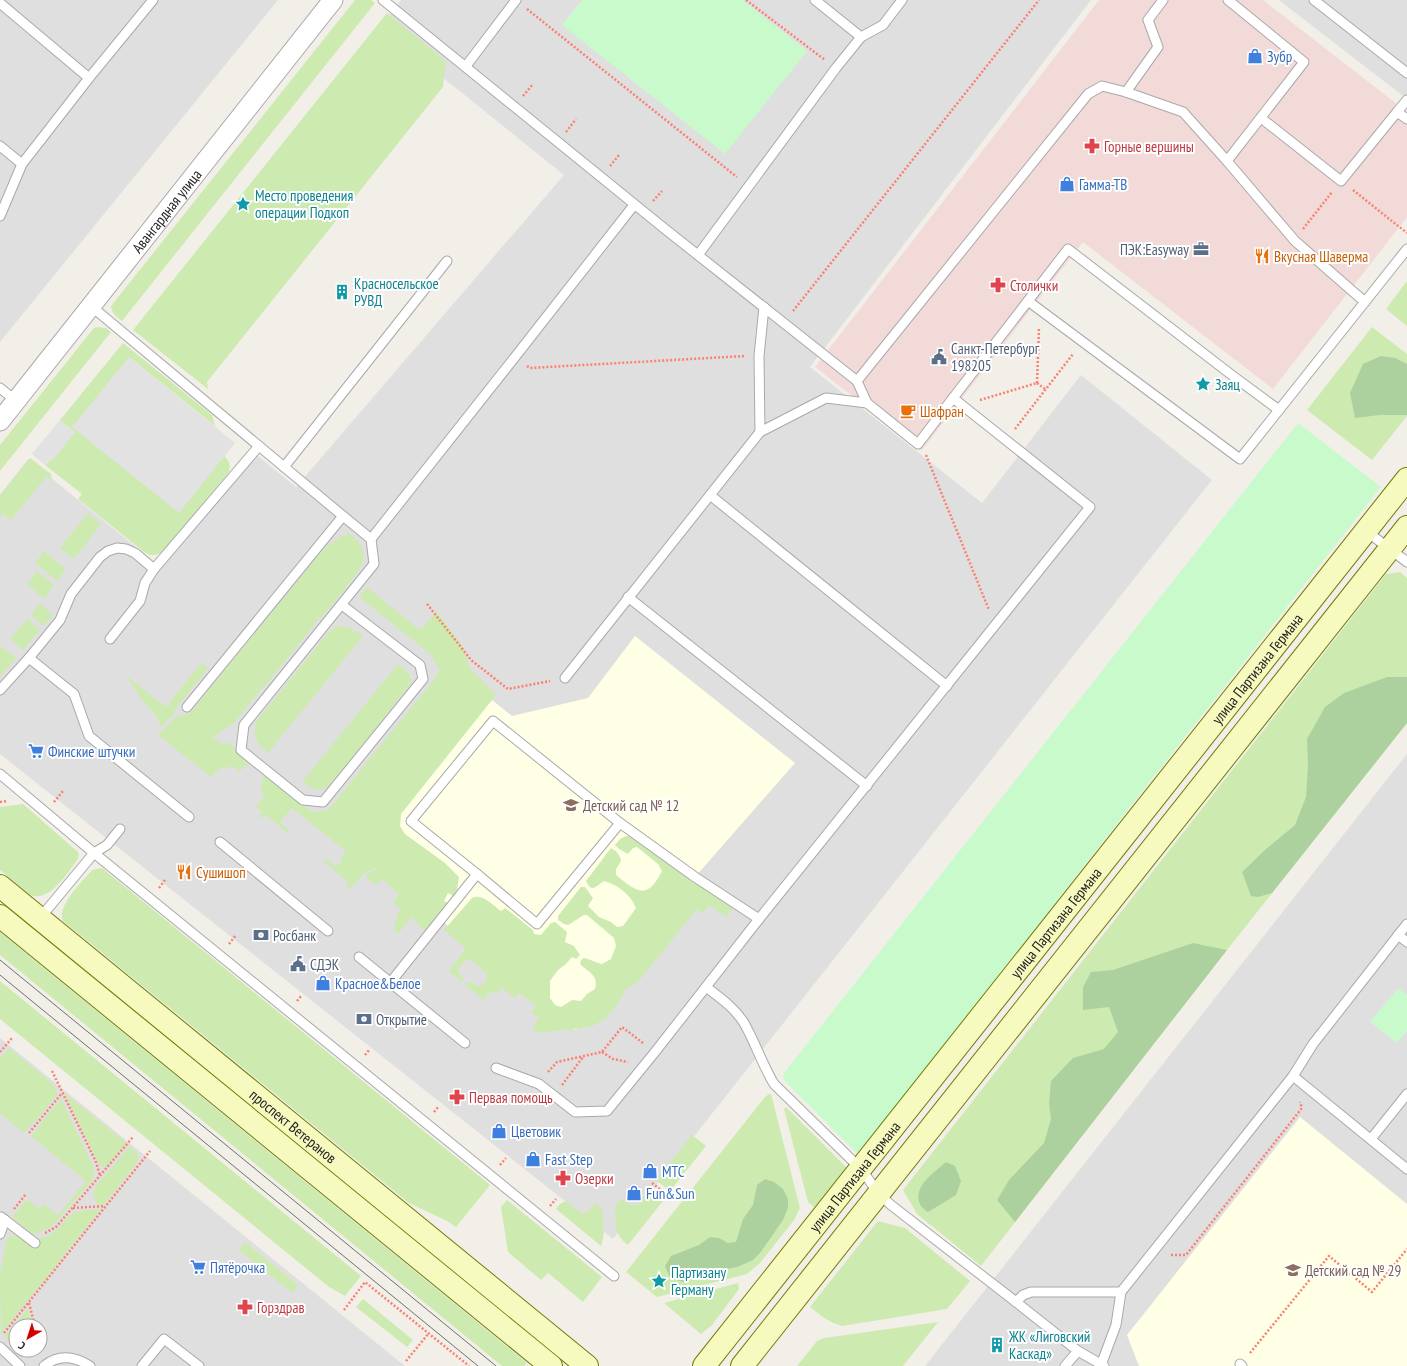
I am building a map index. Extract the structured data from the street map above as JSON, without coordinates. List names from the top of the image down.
{
  "streets": {
    "main road": ["улица Партизана Германа", "проспект Ветеранов"],
    "street": ["Авангардная улица"]
  },
  "places": {
    "shop": [
      "Зубр",
      "Гамма-ТВ",
      "Красное&Белое",
      "Цветовик",
      "Fast Step",
      "МТС",
      "Fun&Sun"
    ],
    "pharmacy": [
      "Горные вершины",
      "Столички",
      "Первая помощь",
      "Озерки",
      "Горздрав"
    ],
    "place": ["Место проведения операции Подкоп", "Заяц", "Партизану Герману"],
    "office": ["ПЭК:Easyway"],
    "restaurant": ["Вкусная Шаверма", "Сушишоп"],
    "building": ["Красносельское РУВД", "ЖК «Лиговский Каскад»"],
    "public building": ["Санкт-Петербург 198205", "СДЭК"],
    "cafe": ["Шафран"],
    "supermarket": ["Финские штучки", "Пятёрочка"],
    "school or university": ["Детский сад № 12", "Детский сад № 29"],
    "bank": ["Росбанк", "Открытие"]
  },
  "north": "bottom left"
}
